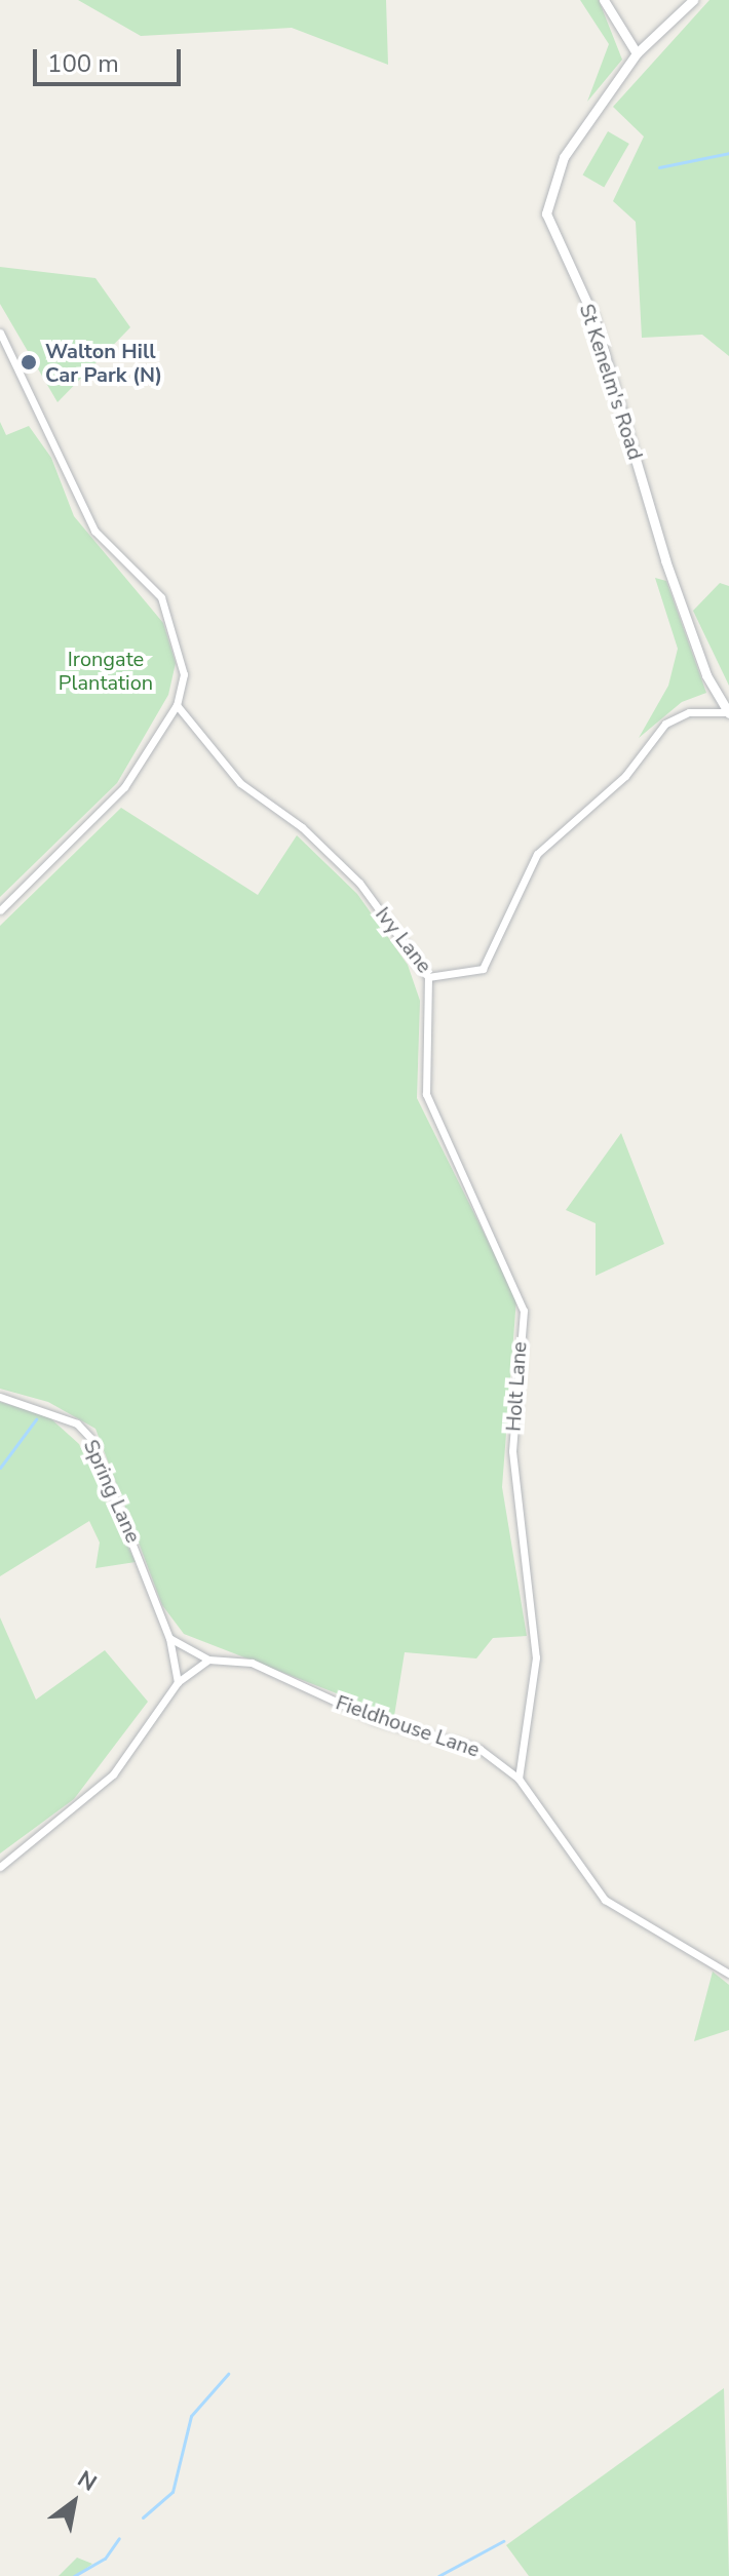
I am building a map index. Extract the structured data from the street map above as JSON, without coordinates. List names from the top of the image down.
{
  "streets": {
    "street": [
      "St Kenelm's Road",
      "Ivy Lane",
      "Holt Lane",
      "Spring Lane",
      "Fieldhouse Lane"
    ]
  },
  "crossings": [
    ["St Kenelm's Road", "Ivy Lane"],
    ["Ivy Lane", "Holt Lane"],
    ["Holt Lane", "Fieldhouse Lane"]
  ],
  "parks": ["Irongate Plantation"],
  "places": ["Walton Hill Car Park (N)"],
  "scale_bar": "100 m",
  "north": "top right"
}
